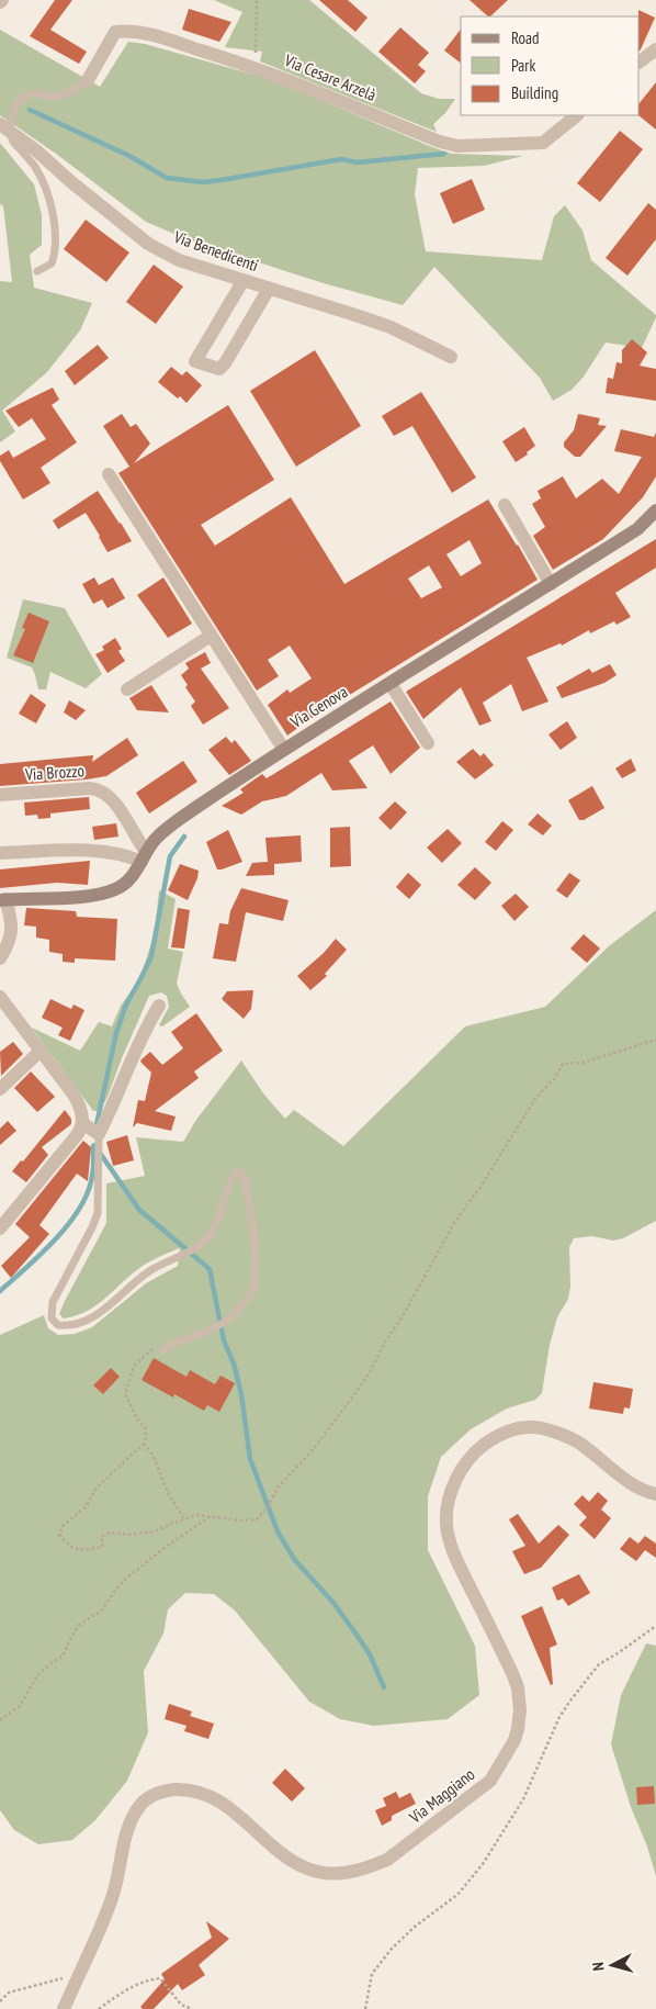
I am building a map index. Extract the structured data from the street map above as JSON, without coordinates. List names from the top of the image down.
{
  "streets": {
    "main road": ["Via Genova"],
    "street": [
      "Via Cesare Arzelà",
      "Via Benedicenti",
      "Via Brozzo",
      "Via Maggiano"
    ]
  },
  "crossings": [
    ["Via Genova", "Via Brozzo"]
  ],
  "legend": ["Road", "Park", "Building"],
  "north": "left"
}
